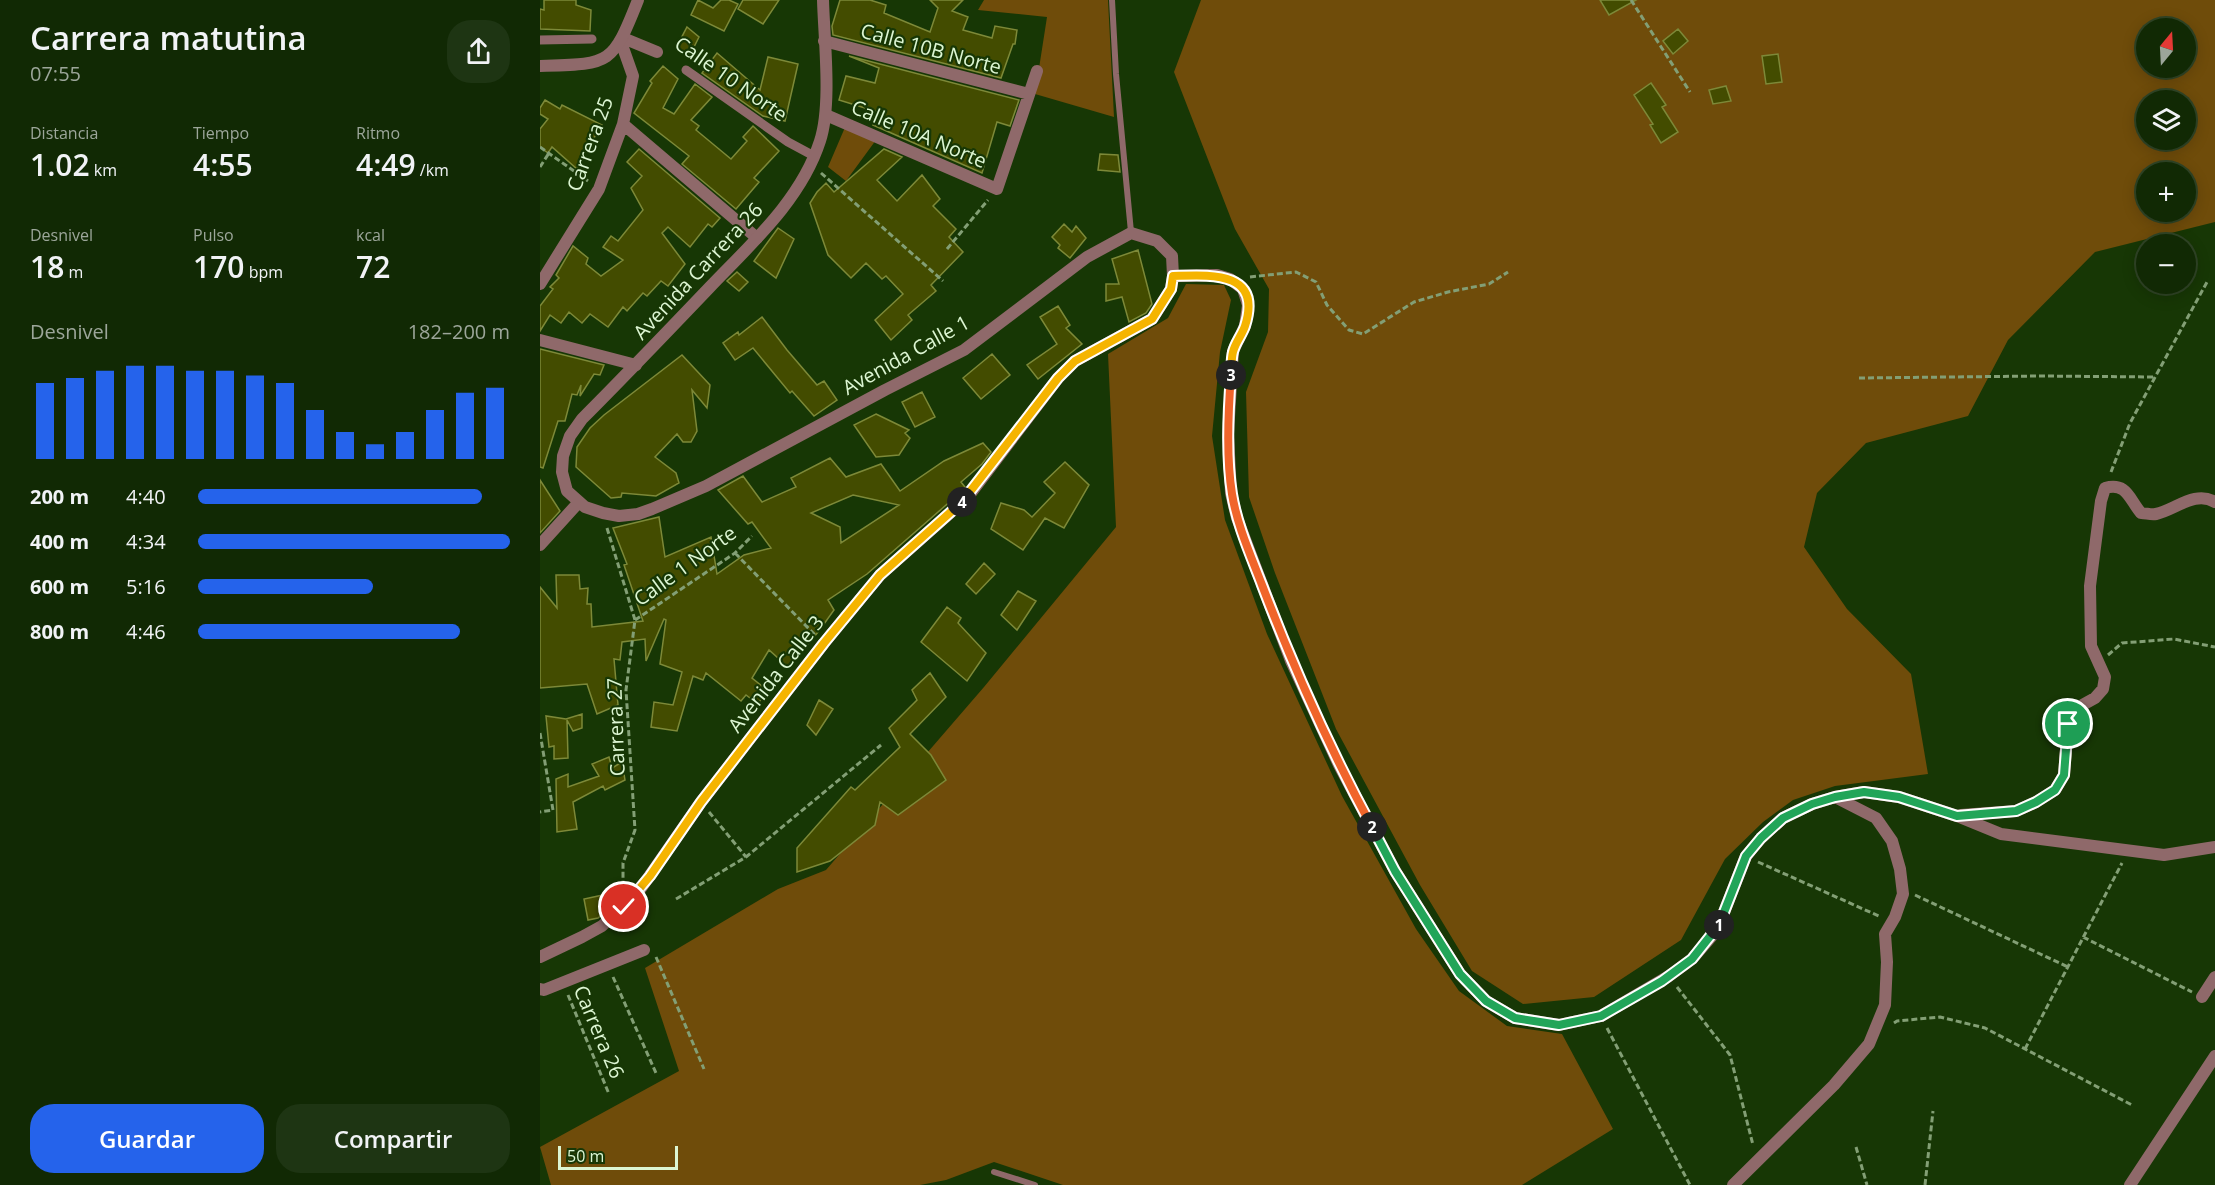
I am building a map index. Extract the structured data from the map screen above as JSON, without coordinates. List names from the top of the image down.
{
  "streets": {
    "street": [
      "Calle 10B Norte",
      "Calle 10 Norte",
      "Calle 10A Norte",
      "Carrera 25",
      "Avenida Carrera 26",
      "Avenida Calle 1",
      "Avenida Calle 3"
    ],
    "path": ["Calle 1 Norte", "Carrera 27", "Carrera 26"]
  },
  "crossings": [
    ["Calle 10B Norte", "Avenida Carrera 26"],
    ["Calle 10 Norte", "Carrera 25"],
    ["Calle 10 Norte", "Avenida Carrera 26"],
    ["Calle 10A Norte", "Avenida Carrera 26"],
    ["Avenida Carrera 26", "Avenida Calle 1"],
    ["Avenida Calle 1", "Carrera 27"],
    ["Calle 1 Norte", "Carrera 27"],
    ["Avenida Calle 3", "Carrera 27"]
  ],
  "scale_bar": "50 m",
  "north": "top",
  "page": {
    "heading": ["Carrera matutina", "07:55"],
    "map_buttons": ["+", "−"],
    "stats": [
      ["Distancia", "1.02 km"],
      ["Tiempo", "4:55"],
      ["Ritmo", "4:49 /km"],
      ["Desnivel", "18 m"],
      ["Pulso", "170 bpm"],
      ["kcal", "72"]
    ],
    "chart": ["Desnivel", "182–200 m"],
    "pins": [
      "3",
      "4",
      "2",
      "1"
    ],
    "list": [
      {
        "name": "200 m",
        "note": "4:40"
      },
      {
        "name": "400 m",
        "note": "4:34"
      },
      {
        "name": "600 m",
        "note": "5:16"
      },
      {
        "name": "800 m",
        "note": "4:46"
      }
    ],
    "buttons": ["Guardar", "Compartir"],
    "scale": "50 m"
  }
}
